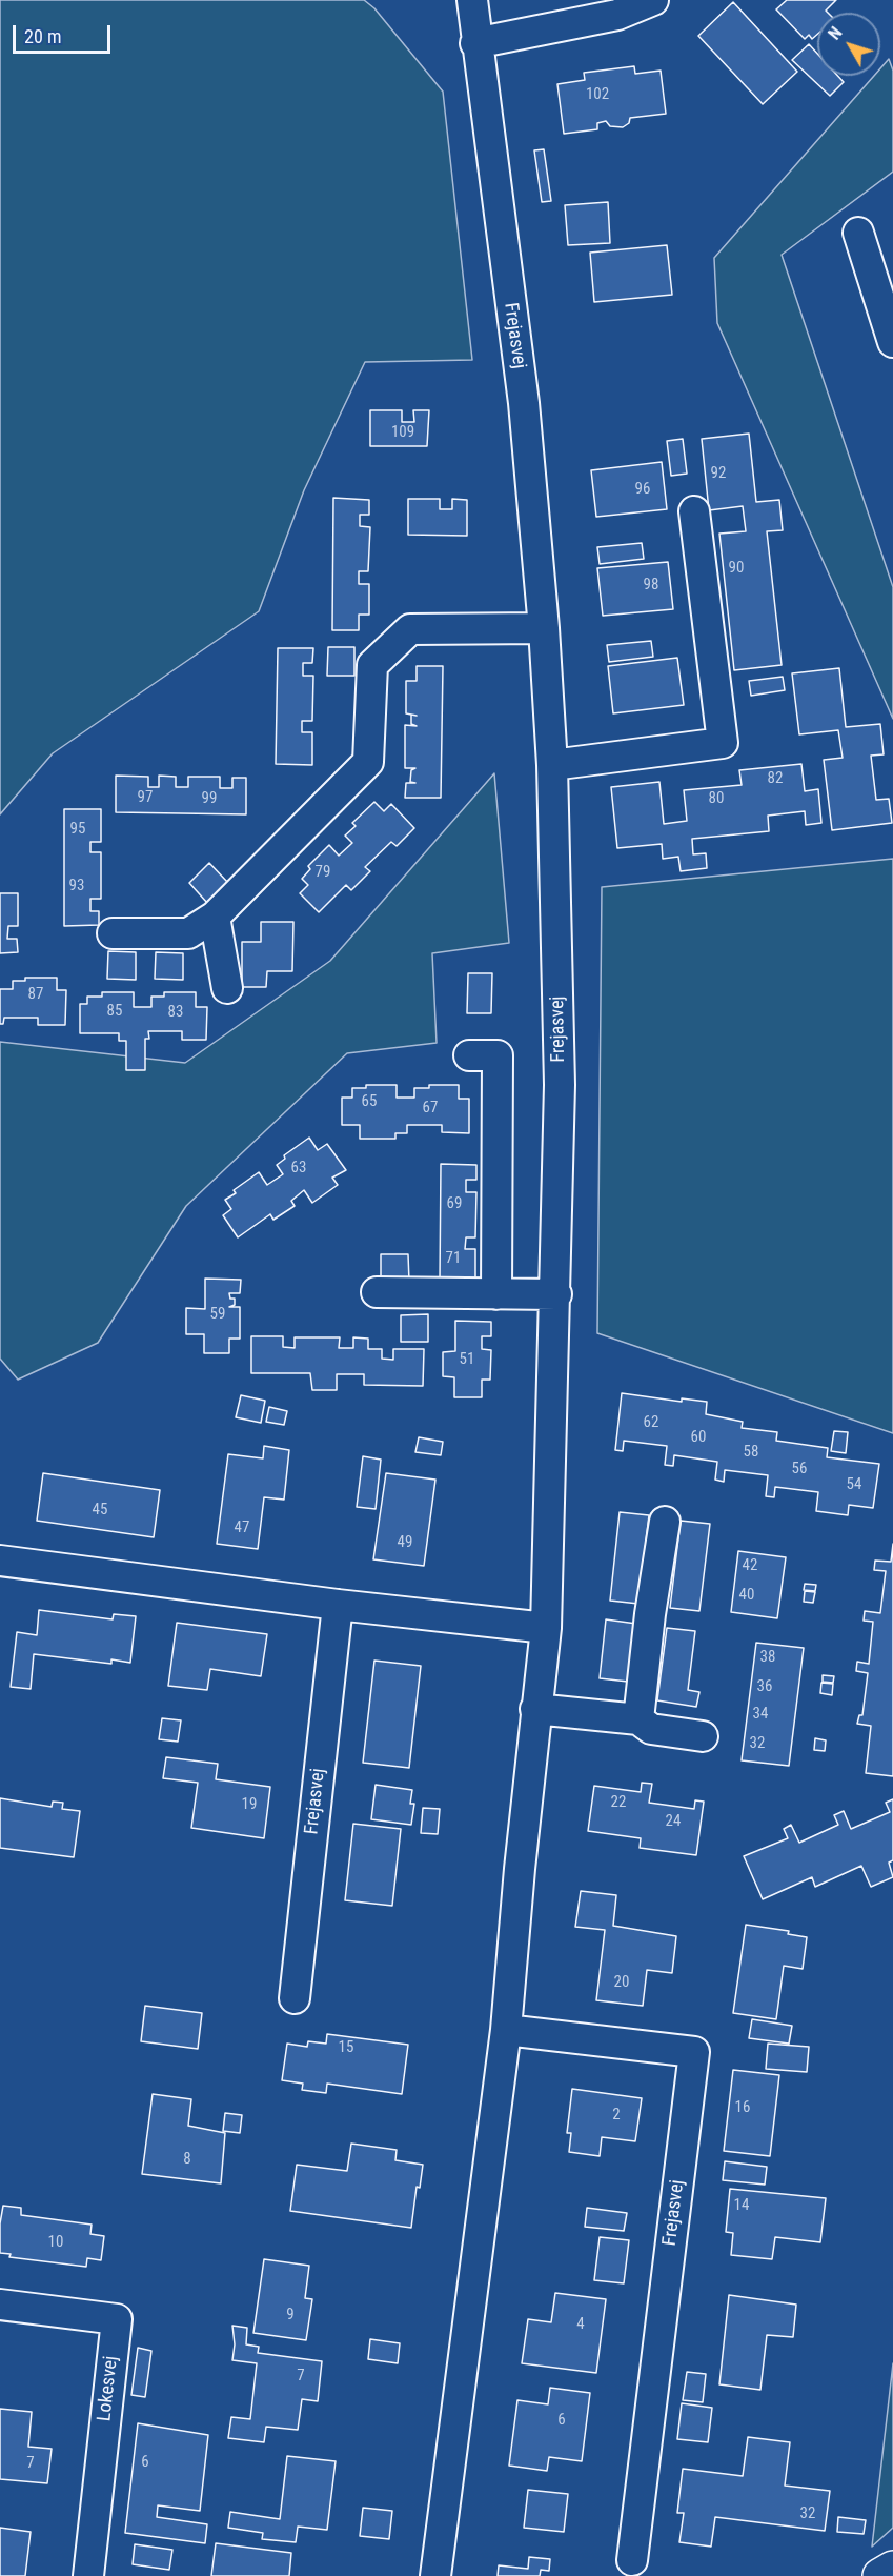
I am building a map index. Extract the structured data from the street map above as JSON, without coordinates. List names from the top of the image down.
{
  "streets": {
    "street": ["Frejasvej", "Lokesvej"]
  },
  "house_numbers": [
    "102",
    "109",
    "92",
    "96",
    "90",
    "98",
    "82",
    "97",
    "99",
    "80",
    "95",
    "79",
    "93",
    "87",
    "85",
    "83",
    "65",
    "67",
    "63",
    "69",
    "71",
    "59",
    "51",
    "62",
    "60",
    "58",
    "56",
    "54",
    "45",
    "47",
    "49",
    "42",
    "40",
    "38",
    "36",
    "34",
    "32",
    "22",
    "19",
    "24",
    "20",
    "15",
    "16",
    "2",
    "8",
    "14",
    "10",
    "9",
    "4",
    "7",
    "6",
    "6",
    "7",
    "32"
  ],
  "scale_bar": "20 m",
  "north": "top left"
}
